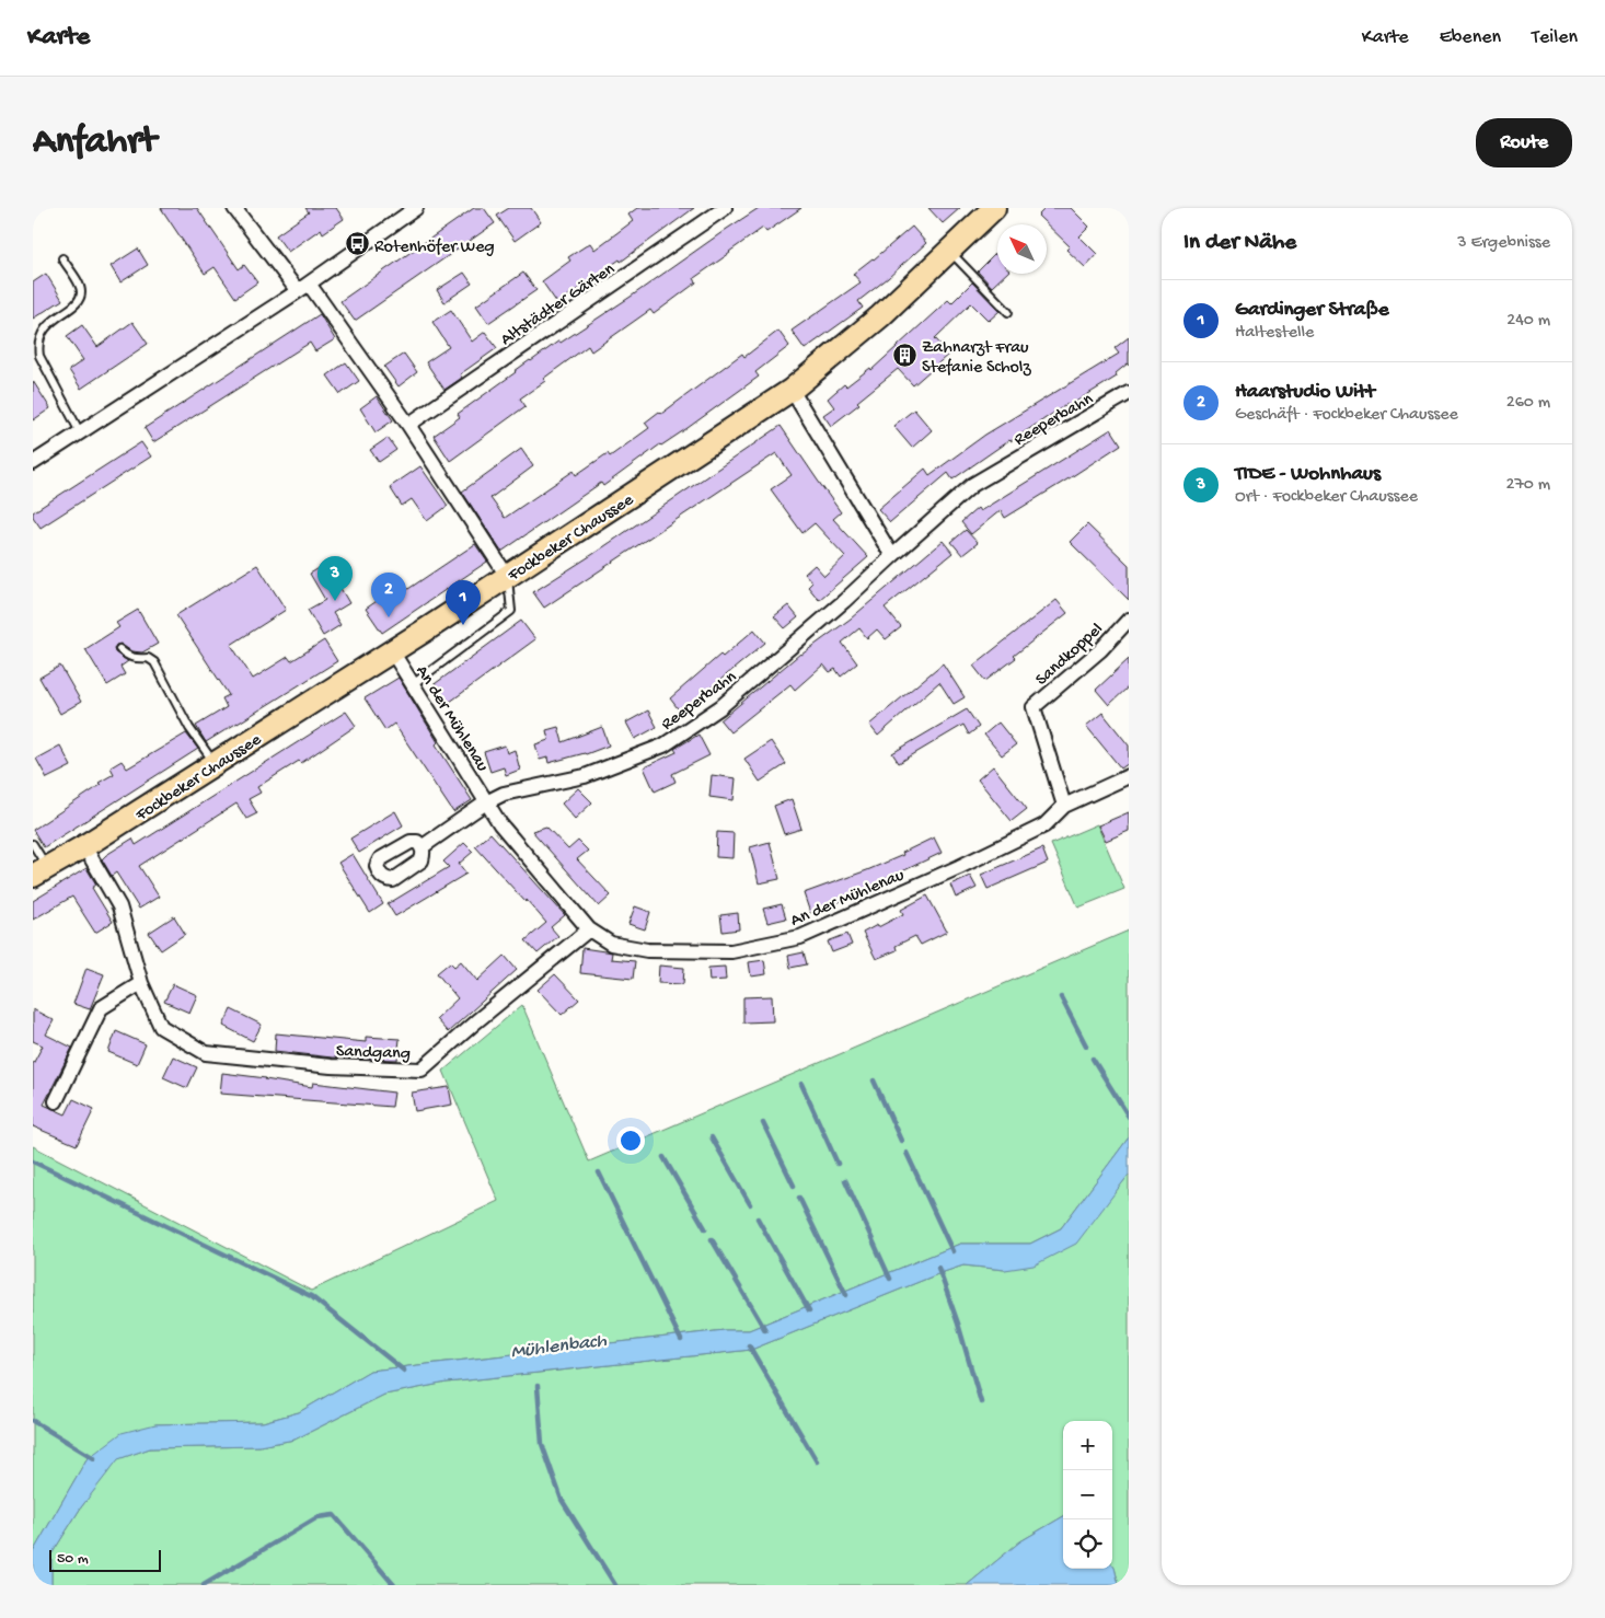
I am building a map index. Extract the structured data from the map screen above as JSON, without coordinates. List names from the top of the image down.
{
  "streets": {
    "main road": ["Fockbeker Chaussee"],
    "street": [
      "Altstädter Gärten",
      "Reeperbahn",
      "Sandkoppel",
      "An der Mühlenau",
      "Sandgang"
    ]
  },
  "crossings": [
    ["Reeperbahn", "An der Mühlenau"],
    ["Fockbeker Chaussee", "An der Mühlenau"],
    ["Fockbeker Chaussee", "Sandgang"],
    ["Sandkoppel", "An der Mühlenau"],
    ["An der Mühlenau", "Sandgang"]
  ],
  "water": ["Mühlenbach"],
  "places": {
    "bus stop": ["Rotenhöfer Weg"],
    "building": ["Zahnarzt Frau Stefanie Scholz"]
  },
  "scale_bar": "50 m",
  "north": "top left",
  "page": {
    "header": "Karte",
    "nav": ["Karte", "Ebenen", "Teilen"],
    "buttons": "Route",
    "title": "Anfahrt",
    "heading": ["In der Nähe", "3 Ergebnisse"],
    "list": [
      {
        "mark": "1",
        "name": "Gardinger Straße",
        "note": "Haltestelle",
        "value": "240 m"
      },
      {
        "mark": "2",
        "name": "Haarstudio Witt",
        "note": "Geschäft · Fockbeker Chaussee",
        "value": "260 m"
      },
      {
        "mark": "3",
        "name": "TIDE - Wohnhaus",
        "note": "Ort · Fockbeker Chaussee",
        "value": "270 m"
      }
    ],
    "pins": ["3", "2", "1"],
    "map_buttons": ["+", "−"],
    "scale": "50 m"
  }
}
